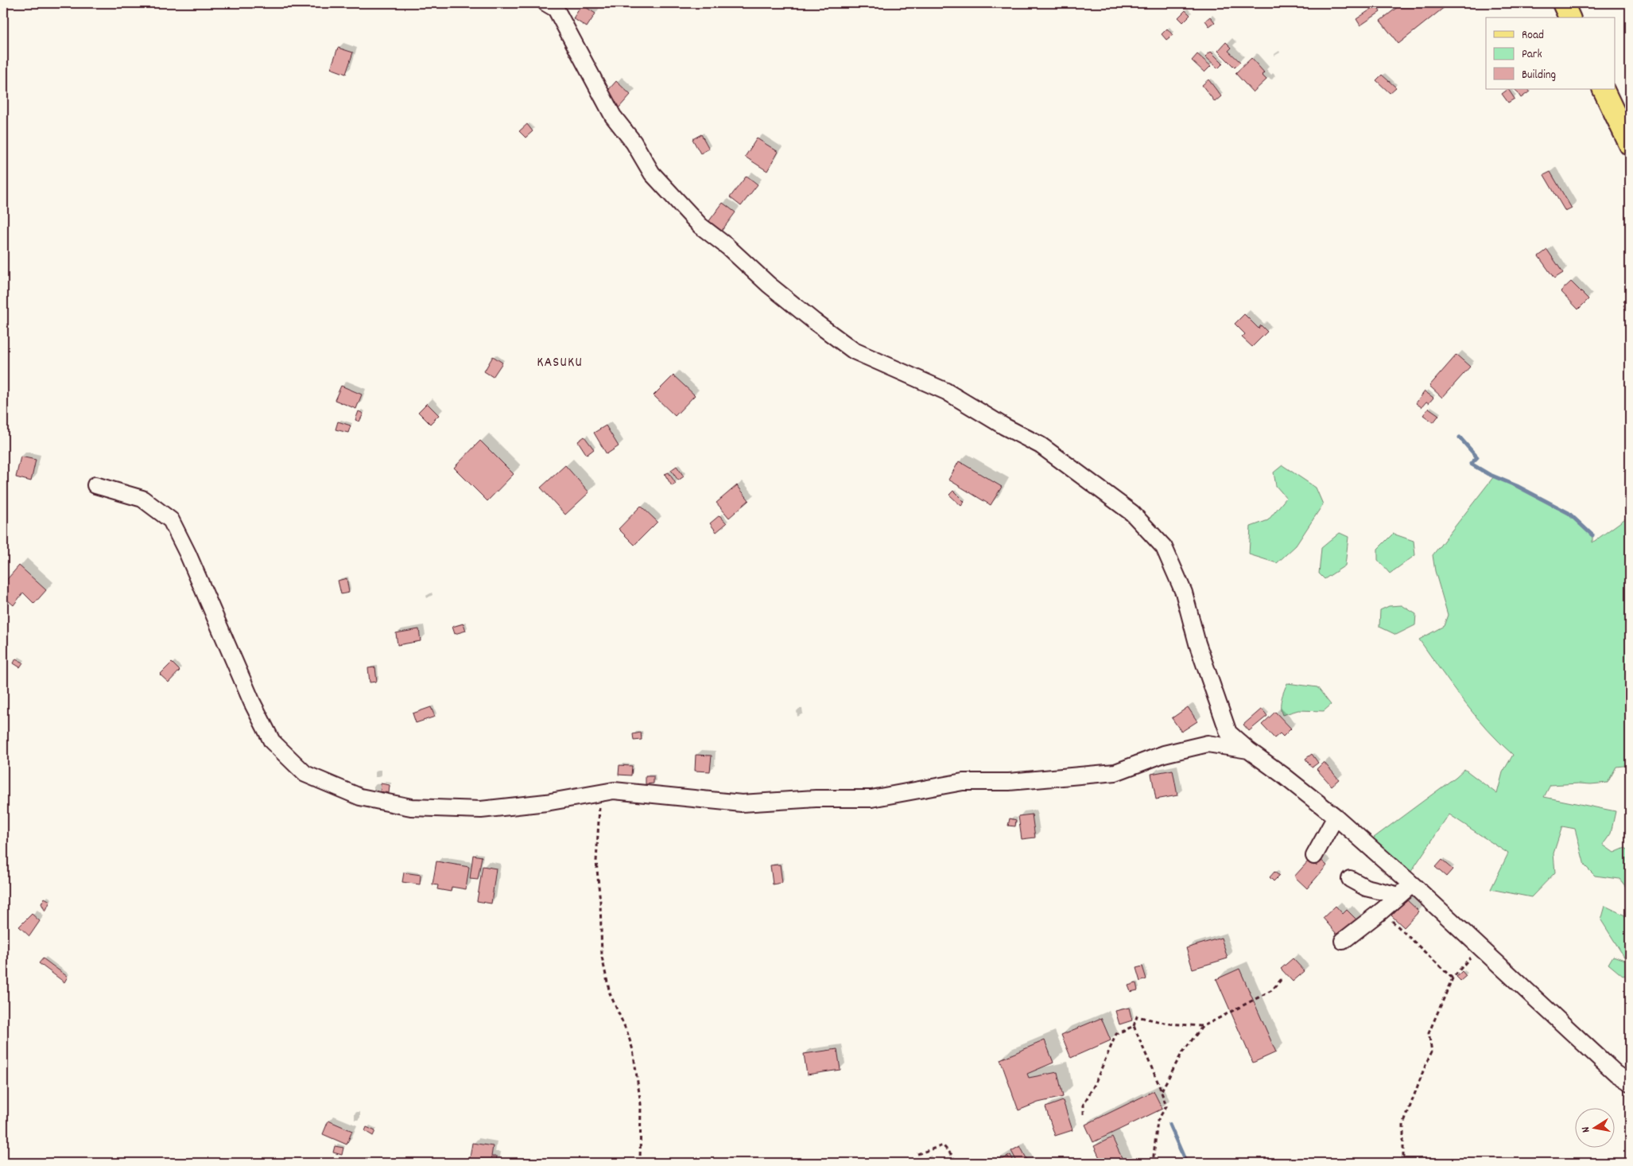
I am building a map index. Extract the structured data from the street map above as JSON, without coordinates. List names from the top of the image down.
{
  "districts": ["KASUKU"],
  "legend": ["Road", "Park", "Building"],
  "north": "left"
}
